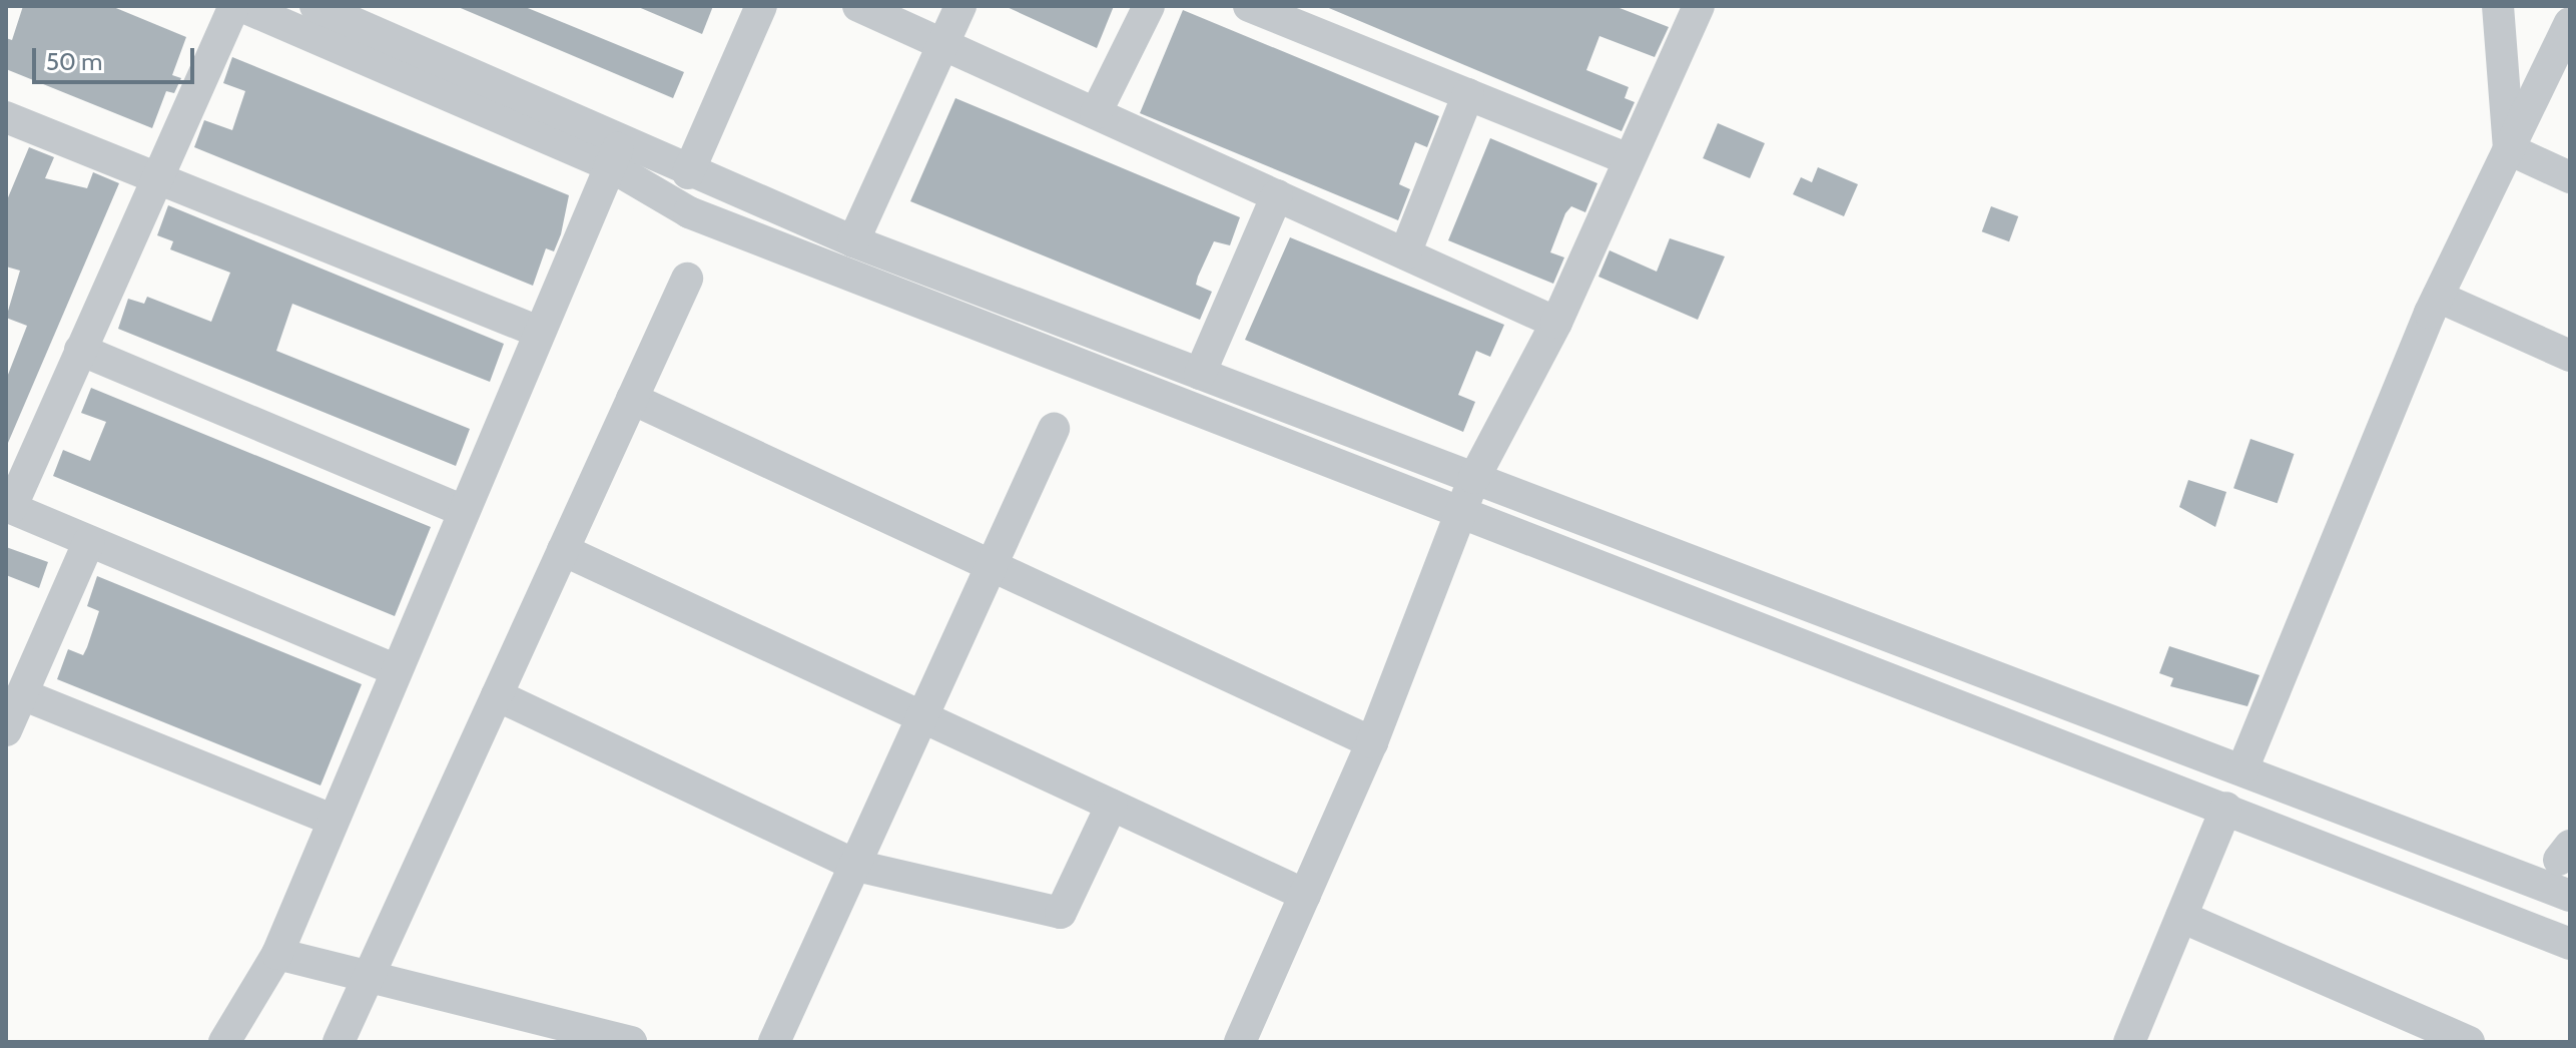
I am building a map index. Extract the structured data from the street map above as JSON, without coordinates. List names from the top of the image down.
{
  "scale_bar": "50 m"
}
